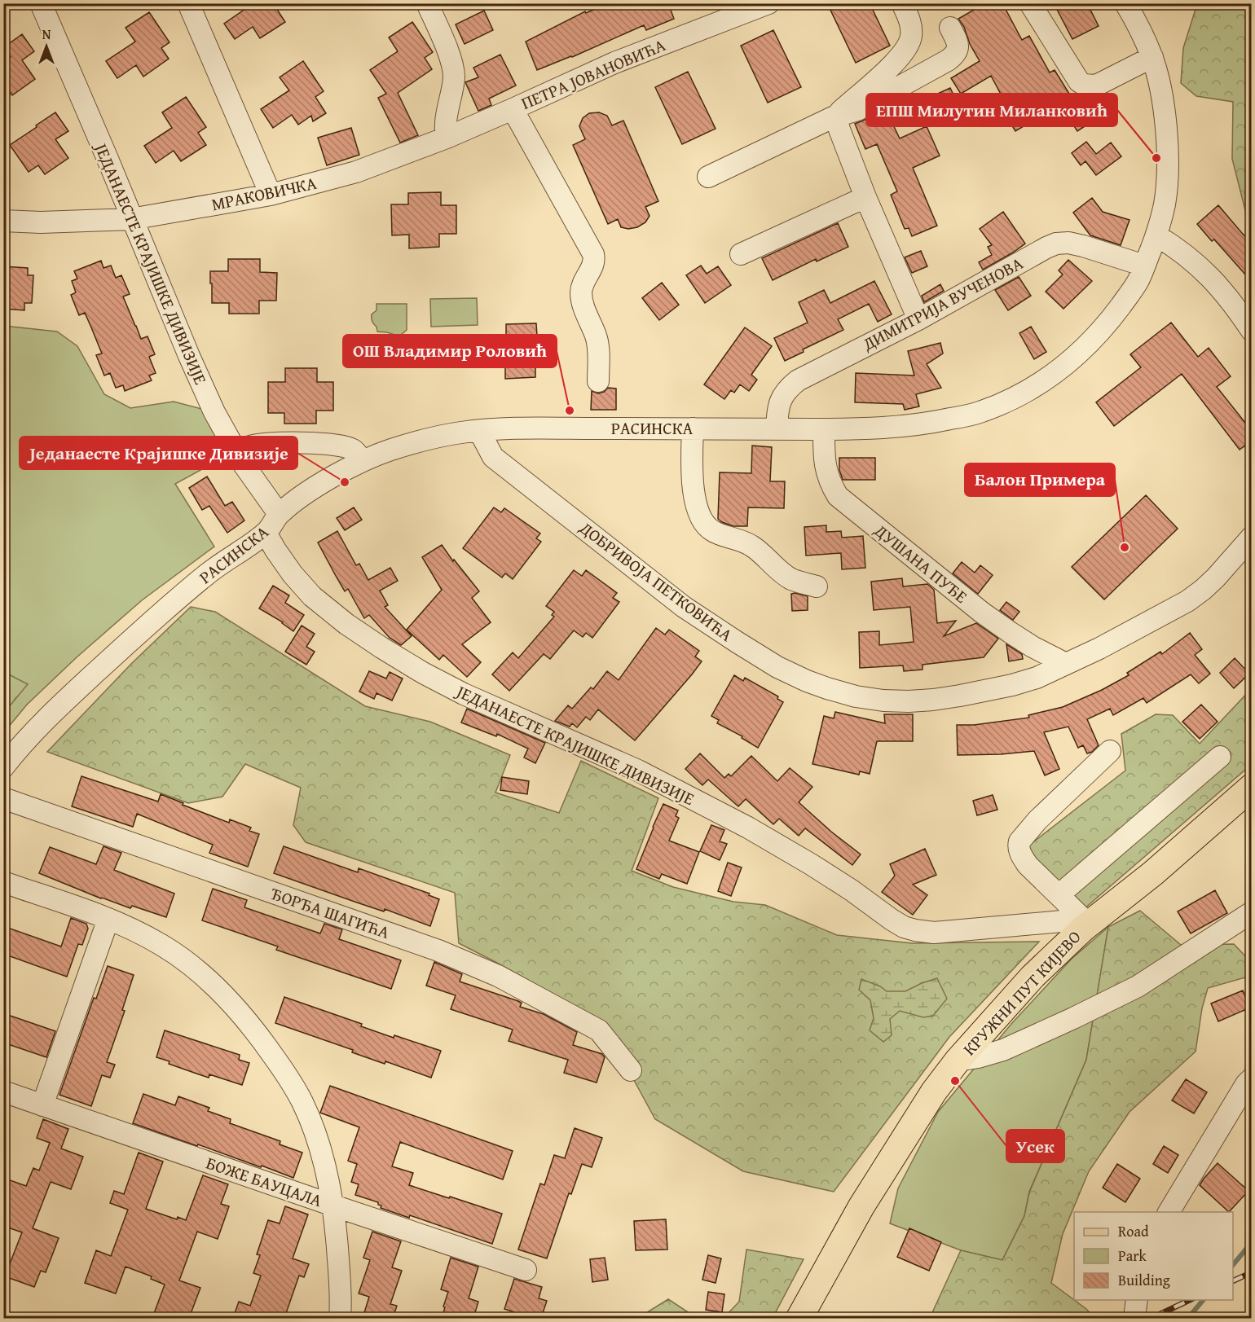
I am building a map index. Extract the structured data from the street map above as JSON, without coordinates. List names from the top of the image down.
{
  "streets": {
    "main road": ["КРУЖНИ ПУТ КИЈЕВО"],
    "street": [
      "ПЕТРА ЈОВАНОВИЋА",
      "МРАКОВИЧКА",
      "ЈЕДАНАЕСТЕ КРАЈИШКЕ ДИВИЗИЈЕ",
      "ДИМИТРИЈА ВУЧЕНОВА",
      "РАСИНСКА",
      "ДУШАНА ПУЂЕ",
      "ДОБРИВОЈА ПЕТКОВИЋА",
      "ЂОРЂА ШАГИЋА",
      "БОЖЕ БАУЦАЛА"
    ]
  },
  "crossings": [
    ["ПЕТРА ЈОВАНОВИЋА", "МРАКОВИЧКА"],
    ["МРАКОВИЧКА", "ЈЕДАНАЕСТЕ КРАЈИШКЕ ДИВИЗИЈЕ"],
    ["ЈЕДАНАЕСТЕ КРАЈИШКЕ ДИВИЗИЈЕ", "РАСИНСКА"],
    ["ЈЕДАНАЕСТЕ КРАЈИШКЕ ДИВИЗИЈЕ", "КРУЖНИ ПУТ КИЈЕВО"],
    ["ДИМИТРИЈА ВУЧЕНОВА", "РАСИНСКА"],
    ["РАСИНСКА", "ДУШАНА ПУЂЕ"],
    ["РАСИНСКА", "ДОБРИВОЈА ПЕТКОВИЋА"],
    ["ДУШАНА ПУЂЕ", "ДОБРИВОЈА ПЕТКОВИЋА"]
  ],
  "places": [
    "ЕПШ Милутин Миланковић",
    "ОШ Владимир Роловић",
    "Једанаесте Крајишке Дивизије",
    "Балон Примера",
    "Усек"
  ],
  "legend": ["Road", "Park", "Building"],
  "north": "top"
}
